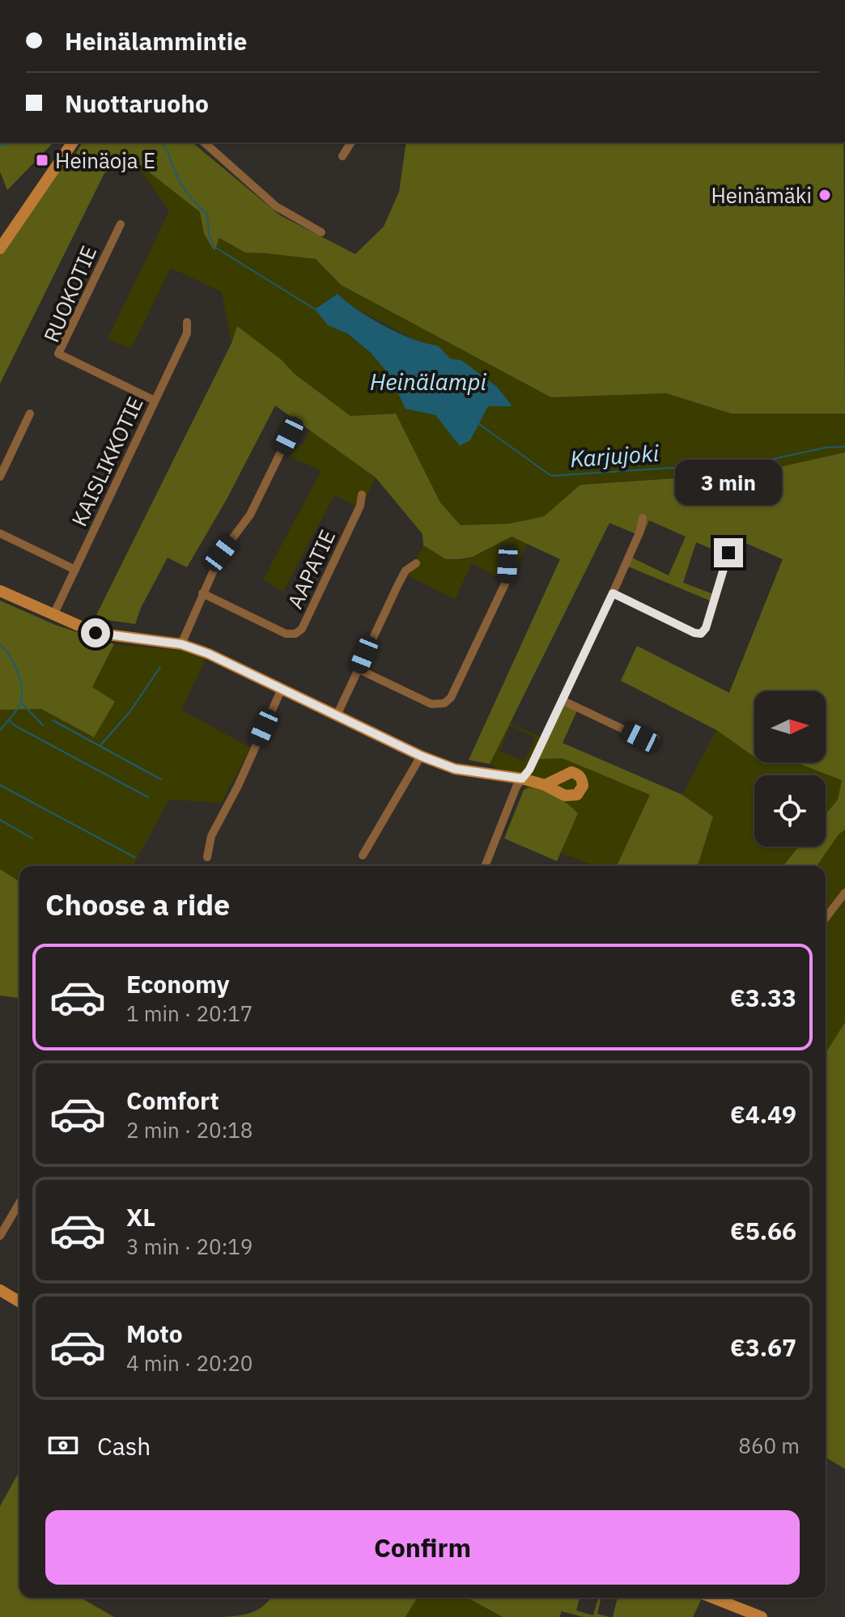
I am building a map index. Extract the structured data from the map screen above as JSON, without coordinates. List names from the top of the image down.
{
  "streets": {
    "street": ["RUOKOTIE", "KAISLIKKOTIE", "AAPATIE"]
  },
  "crossings": [
    ["RUOKOTIE", "KAISLIKKOTIE"]
  ],
  "water": ["Heinälampi", "Karjujoki"],
  "places": {
    "transit": ["Heinäoja E"],
    "other": ["Heinämäki"]
  },
  "north": "right",
  "page": {
    "banner": ["Heinälammintie", "Nuottaruoho"],
    "bubble": "3 min",
    "heading": "Choose a ride",
    "list": [
      {
        "name": "Economy",
        "note": "1 min · 20:17",
        "value": "€3.33"
      },
      {
        "name": "Comfort",
        "note": "2 min · 20:18",
        "value": "€4.49"
      },
      {
        "name": "XL",
        "note": "3 min · 20:19",
        "value": "€5.66"
      },
      {
        "name": "Moto",
        "note": "4 min · 20:20",
        "value": "€3.67"
      }
    ],
    "pay": ["Cash", "860 m"],
    "buttons": "Confirm"
  }
}
